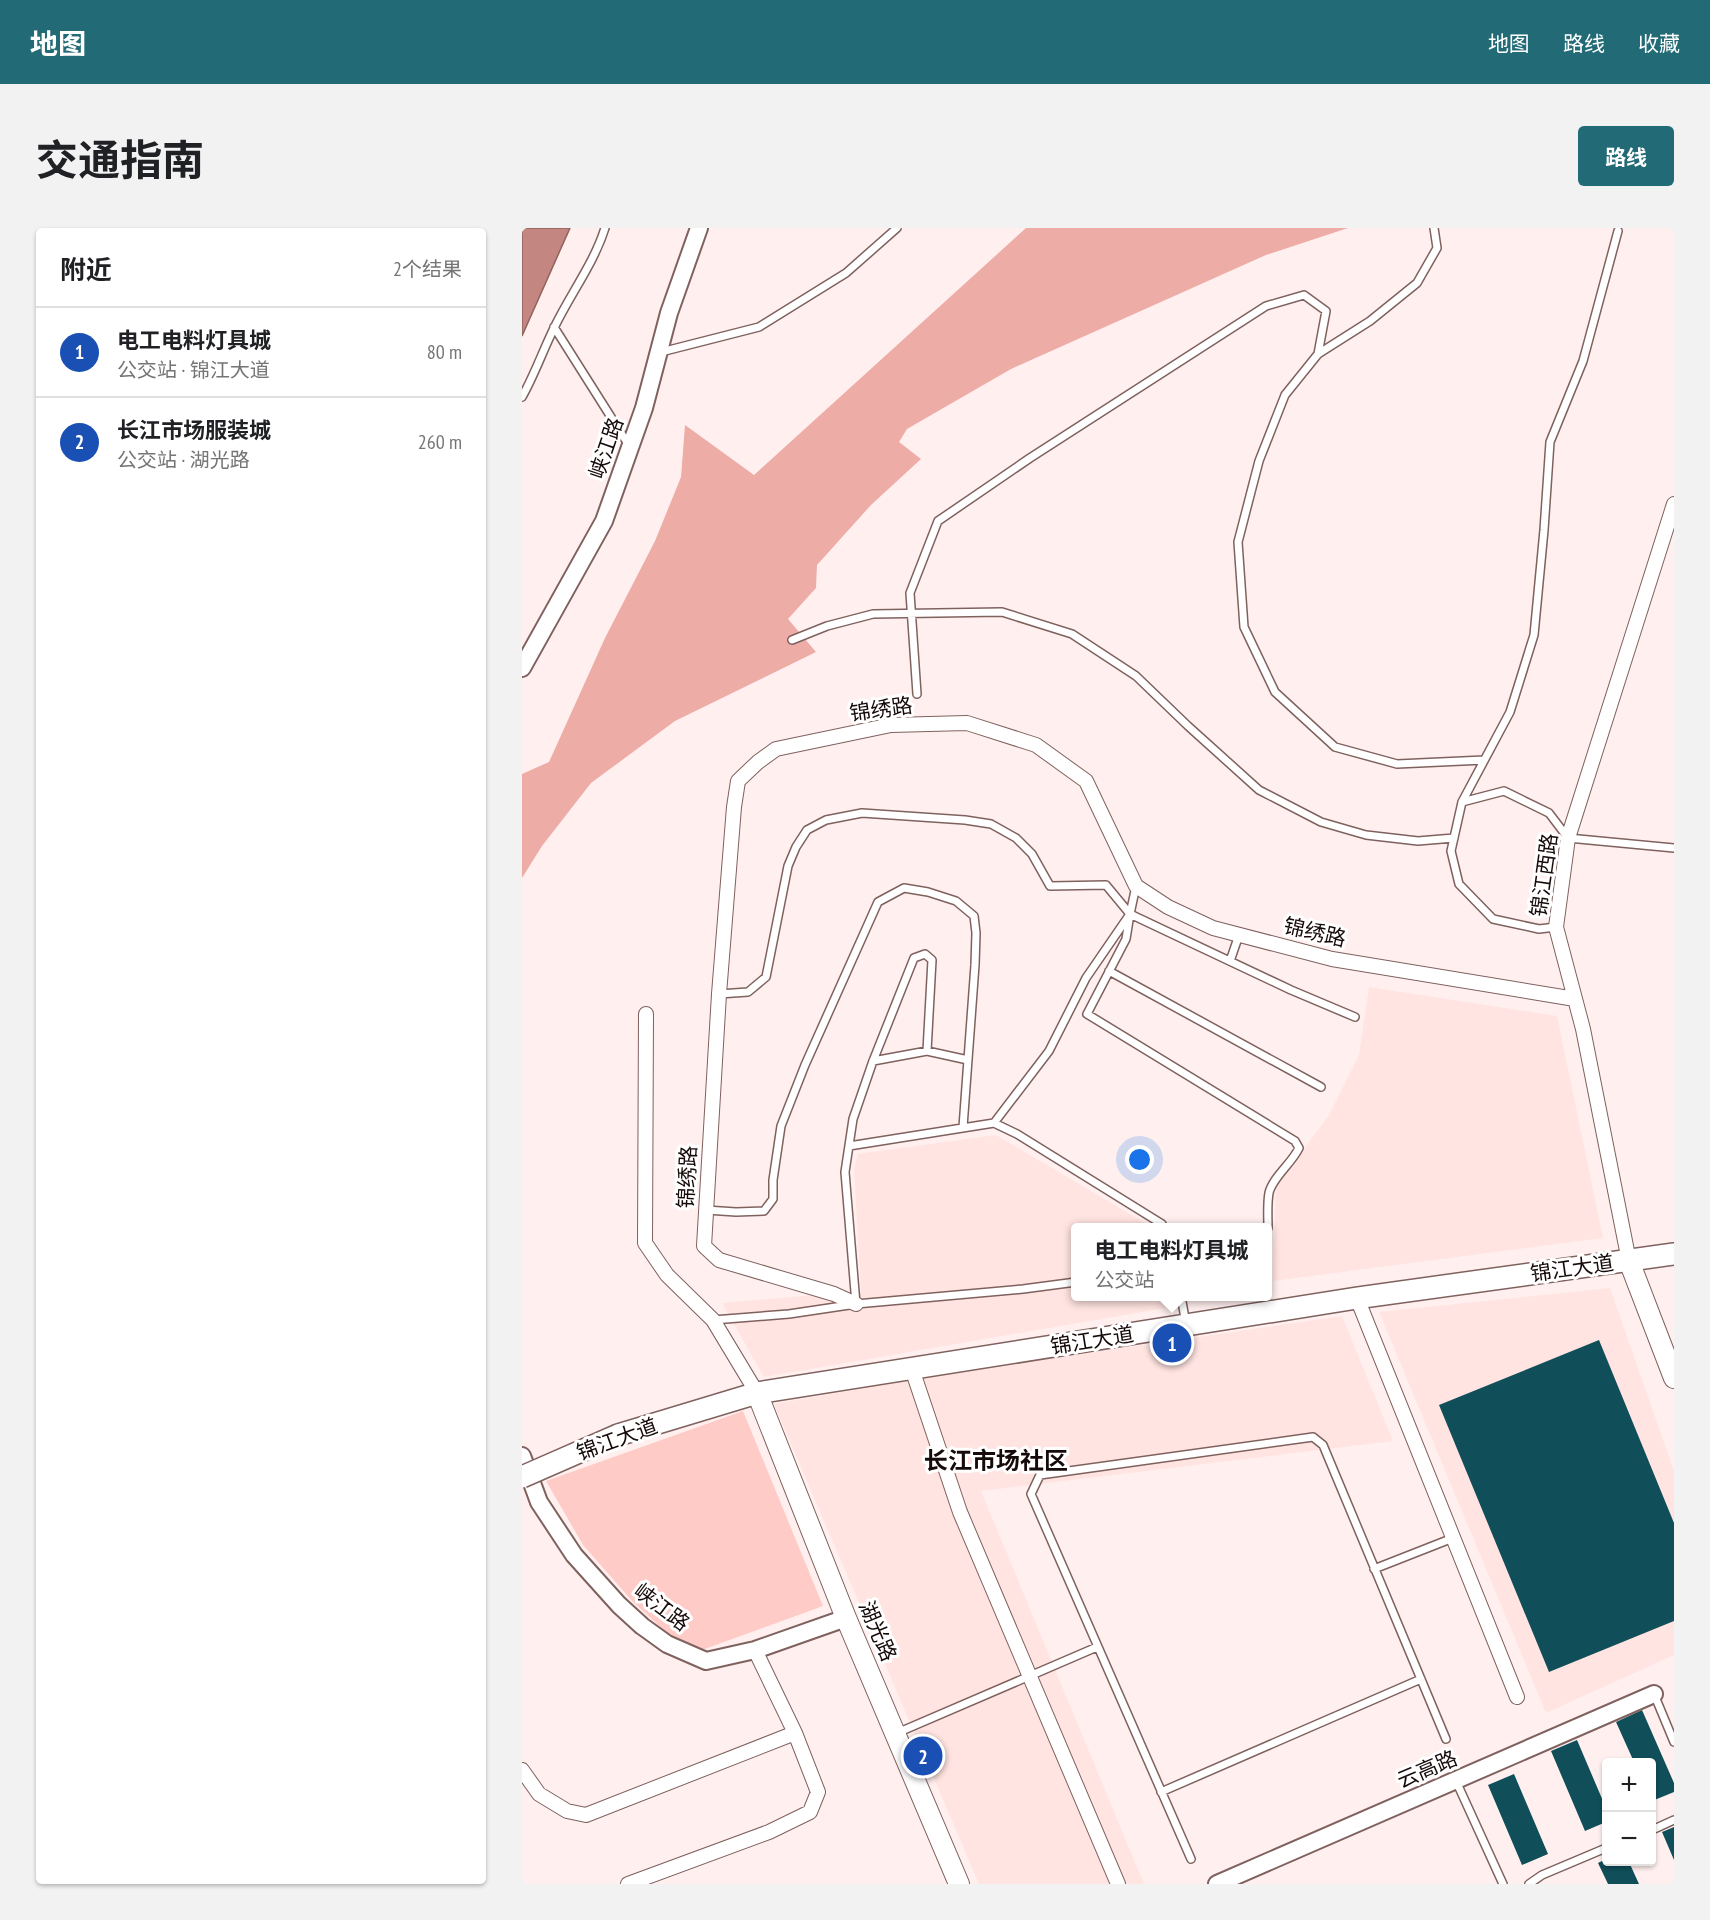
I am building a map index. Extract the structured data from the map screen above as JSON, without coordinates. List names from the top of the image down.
{
  "streets": {
    "main road": ["锦江大道", "湖光路"],
    "street": [
      "峡江路",
      "锦绣路",
      "锦江西路",
      "云高路"
    ]
  },
  "crossings": [
    ["峡江路", "湖光路"],
    ["锦绣路", "锦江西路"],
    ["锦江西路", "锦江大道"],
    ["锦江大道", "湖光路"]
  ],
  "districts": ["长江市场社区"],
  "page": {
    "header": "地图",
    "nav": ["地图", "路线", "收藏"],
    "title": "交通指南",
    "buttons": "路线",
    "heading": ["附近", "2个结果"],
    "list": [
      {
        "mark": "1",
        "name": "电工电料灯具城",
        "note": "公交站 · 锦江大道",
        "value": "80 m"
      },
      {
        "mark": "2",
        "name": "长江市场服装城",
        "note": "公交站 · 湖光路",
        "value": "260 m"
      }
    ],
    "popup": ["电工电料灯具城", "公交站"],
    "pins": ["1", "2"],
    "map_buttons": ["+", "−"]
  }
}
